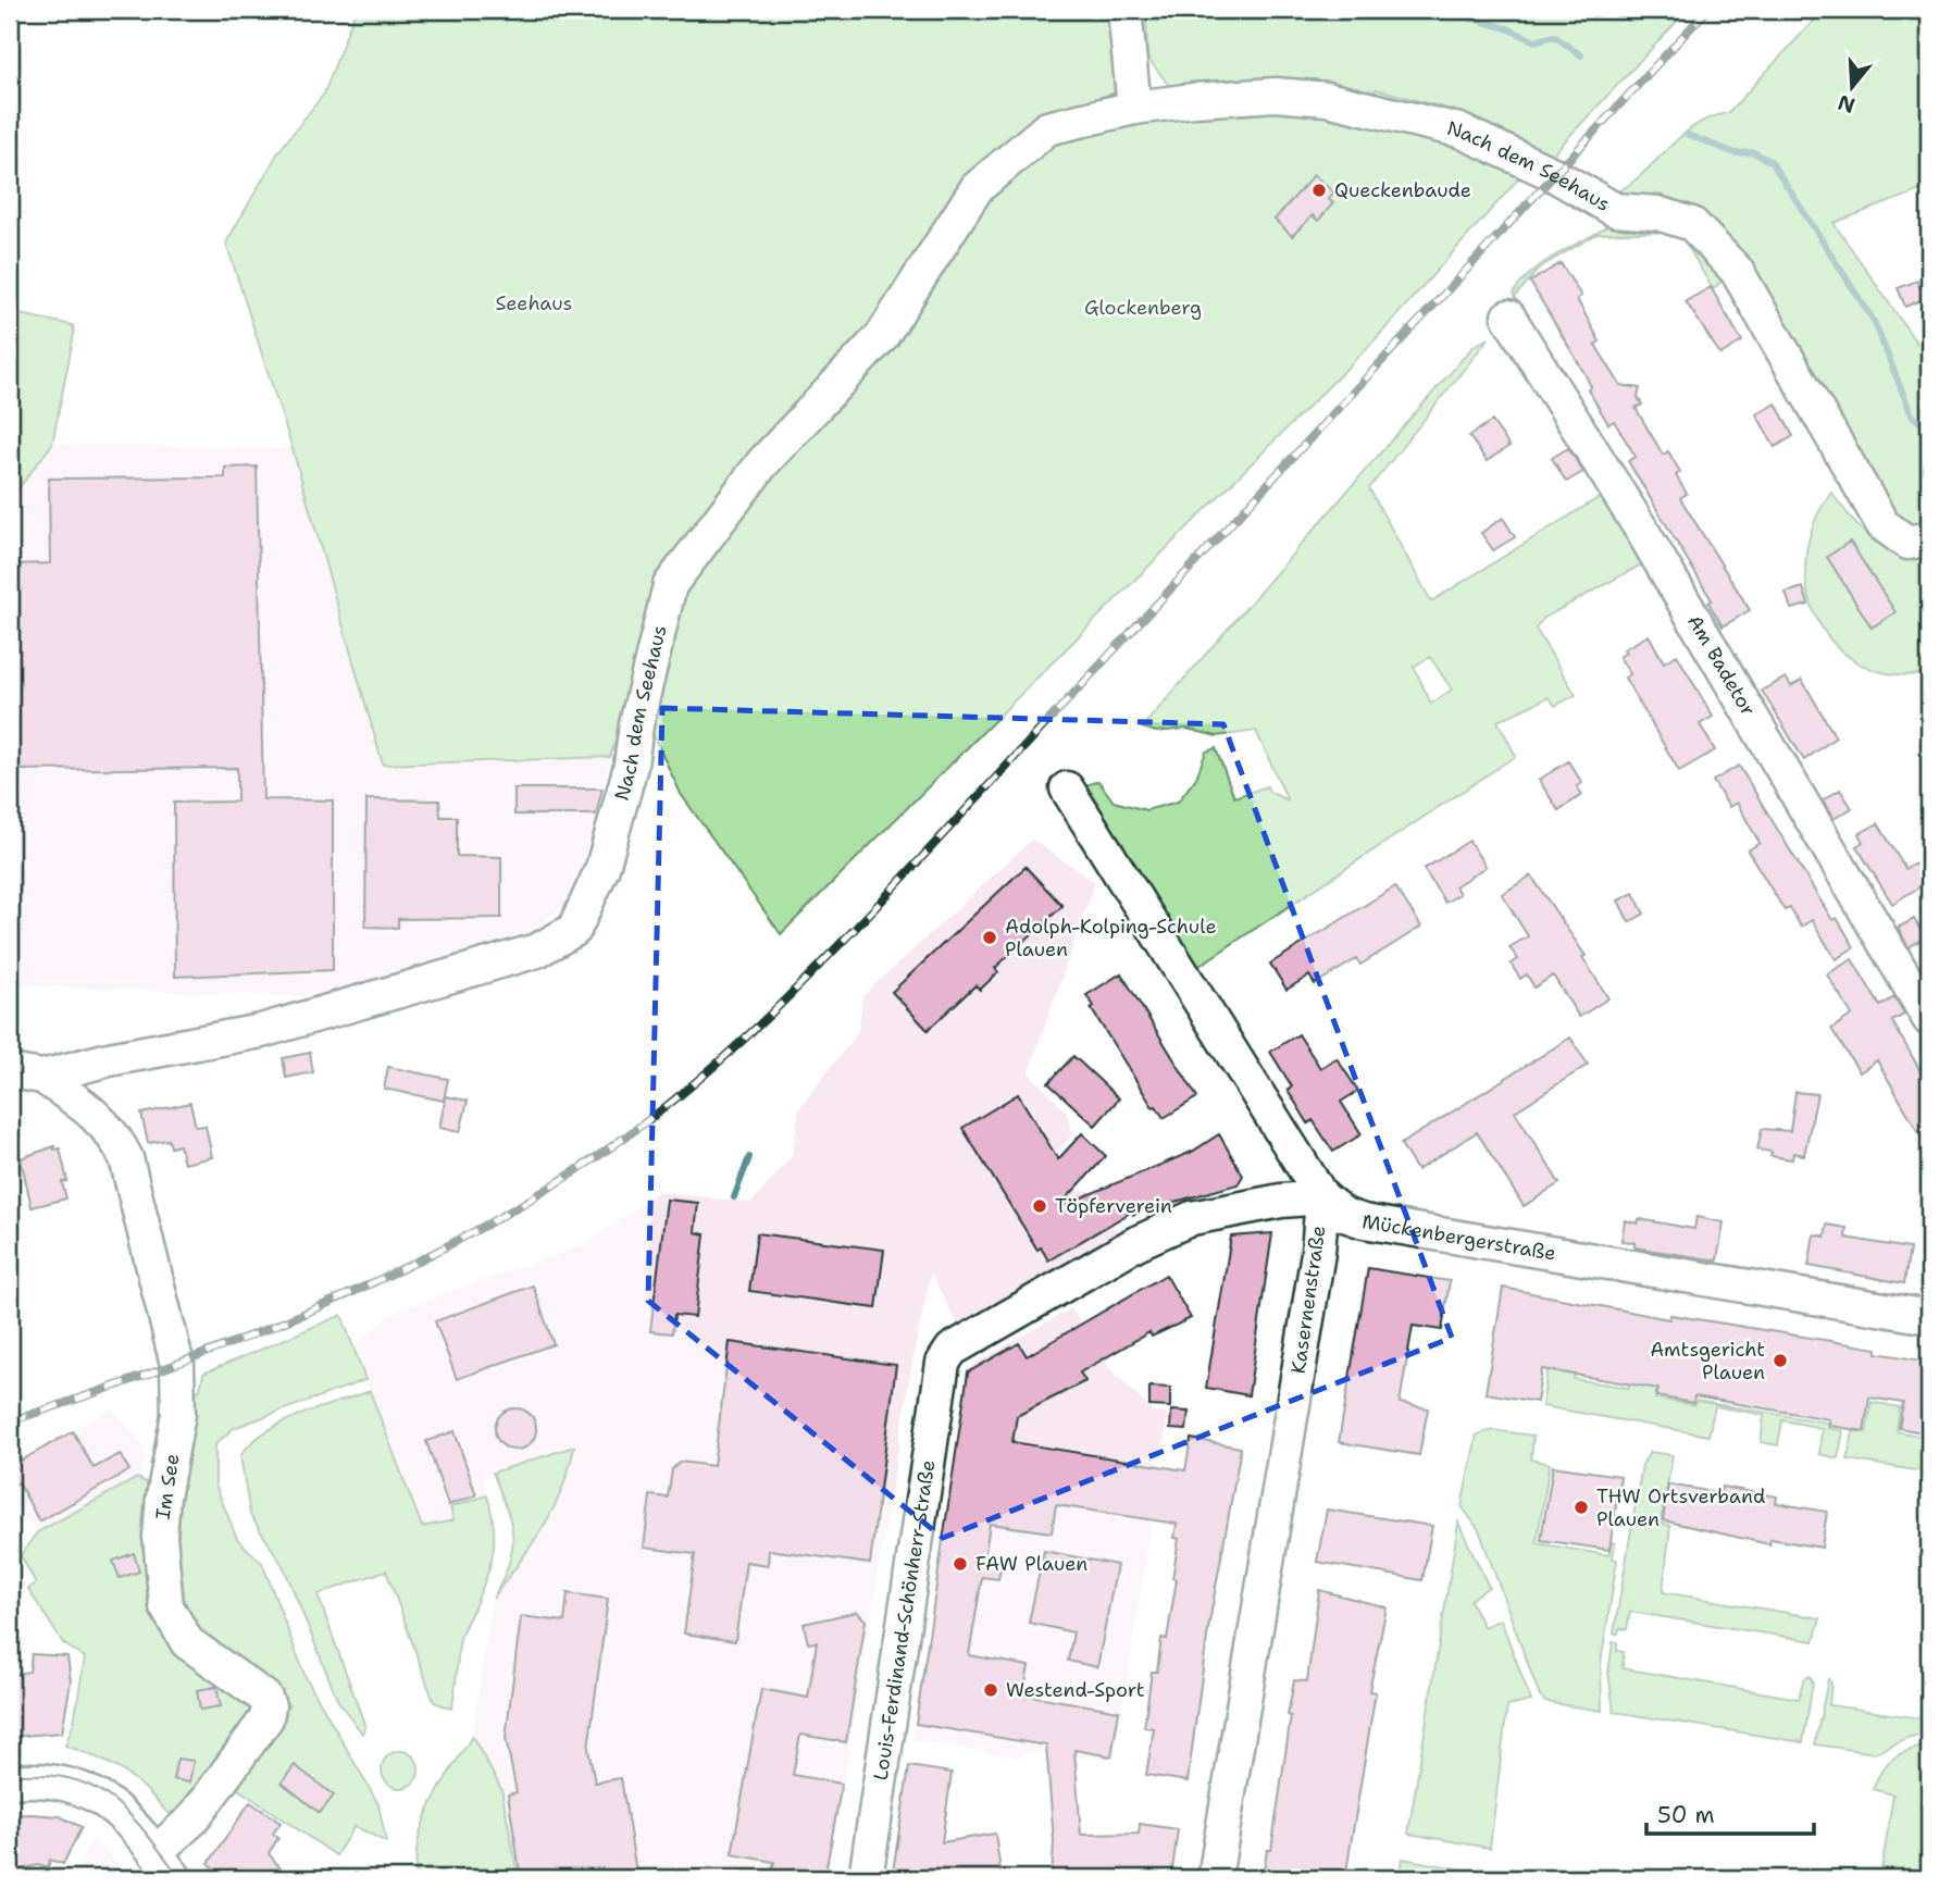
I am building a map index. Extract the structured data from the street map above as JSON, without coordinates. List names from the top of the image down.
{
  "streets": {
    "street": [
      "Nach dem Seehaus",
      "Am Badetor",
      "Mückenbergerstraße",
      "Kasernenstraße",
      "Im See",
      "Louis-Ferdinand-Schönherr-Straße"
    ]
  },
  "crossings": [
    ["Nach dem Seehaus", "Im See"],
    ["Mückenbergerstraße", "Kasernenstraße"],
    ["Mückenbergerstraße", "Louis-Ferdinand-Schönherr-Straße"],
    ["Kasernenstraße", "Louis-Ferdinand-Schönherr-Straße"]
  ],
  "parks": ["Seehaus", "Glockenberg"],
  "places": [
    "Queckenbaude",
    "Adolph-Kolping-Schule Plauen",
    "Töpferverein",
    "Amtsgericht Plauen",
    "THW Ortsverband Plauen",
    "FAW Plauen",
    "Westend-Sport"
  ],
  "scale_bar": "50 m",
  "north": "bottom"
}
